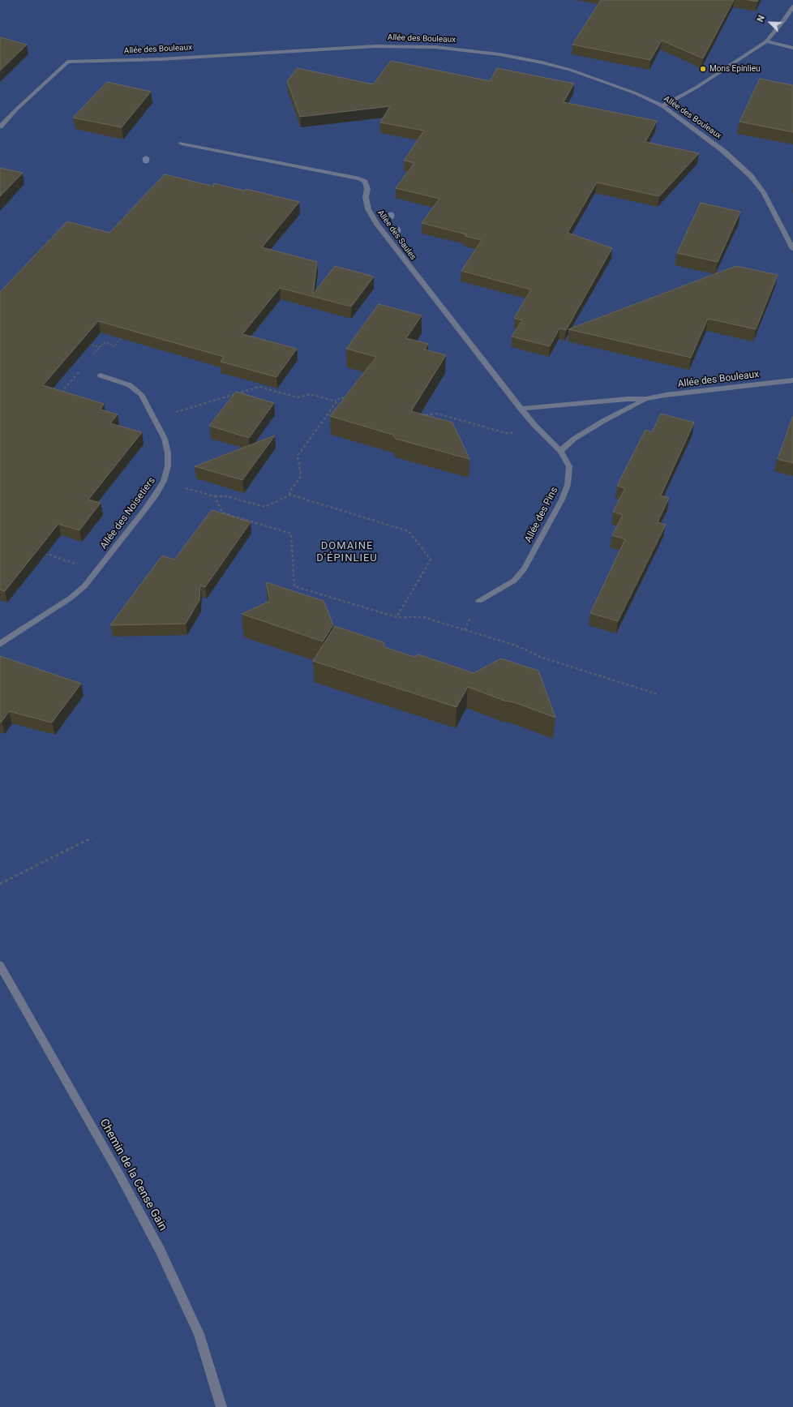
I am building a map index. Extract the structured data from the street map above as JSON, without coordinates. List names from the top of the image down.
{
  "streets": {
    "street": [
      "Allée des Bouleaux",
      "Allée des Saules",
      "Allée des Noisetiers",
      "Allée des Pins",
      "Chemin de la Cense Gain"
    ]
  },
  "crossings": [
    ["Allée des Bouleaux", "Allée des Saules"],
    ["Allée des Bouleaux", "Allée des Pins"],
    ["Allée des Saules", "Allée des Pins"]
  ],
  "districts": ["DOMAINE D'ÉPINLIEU"],
  "places": ["Mons Epinlieu"],
  "north": "top left"
}
